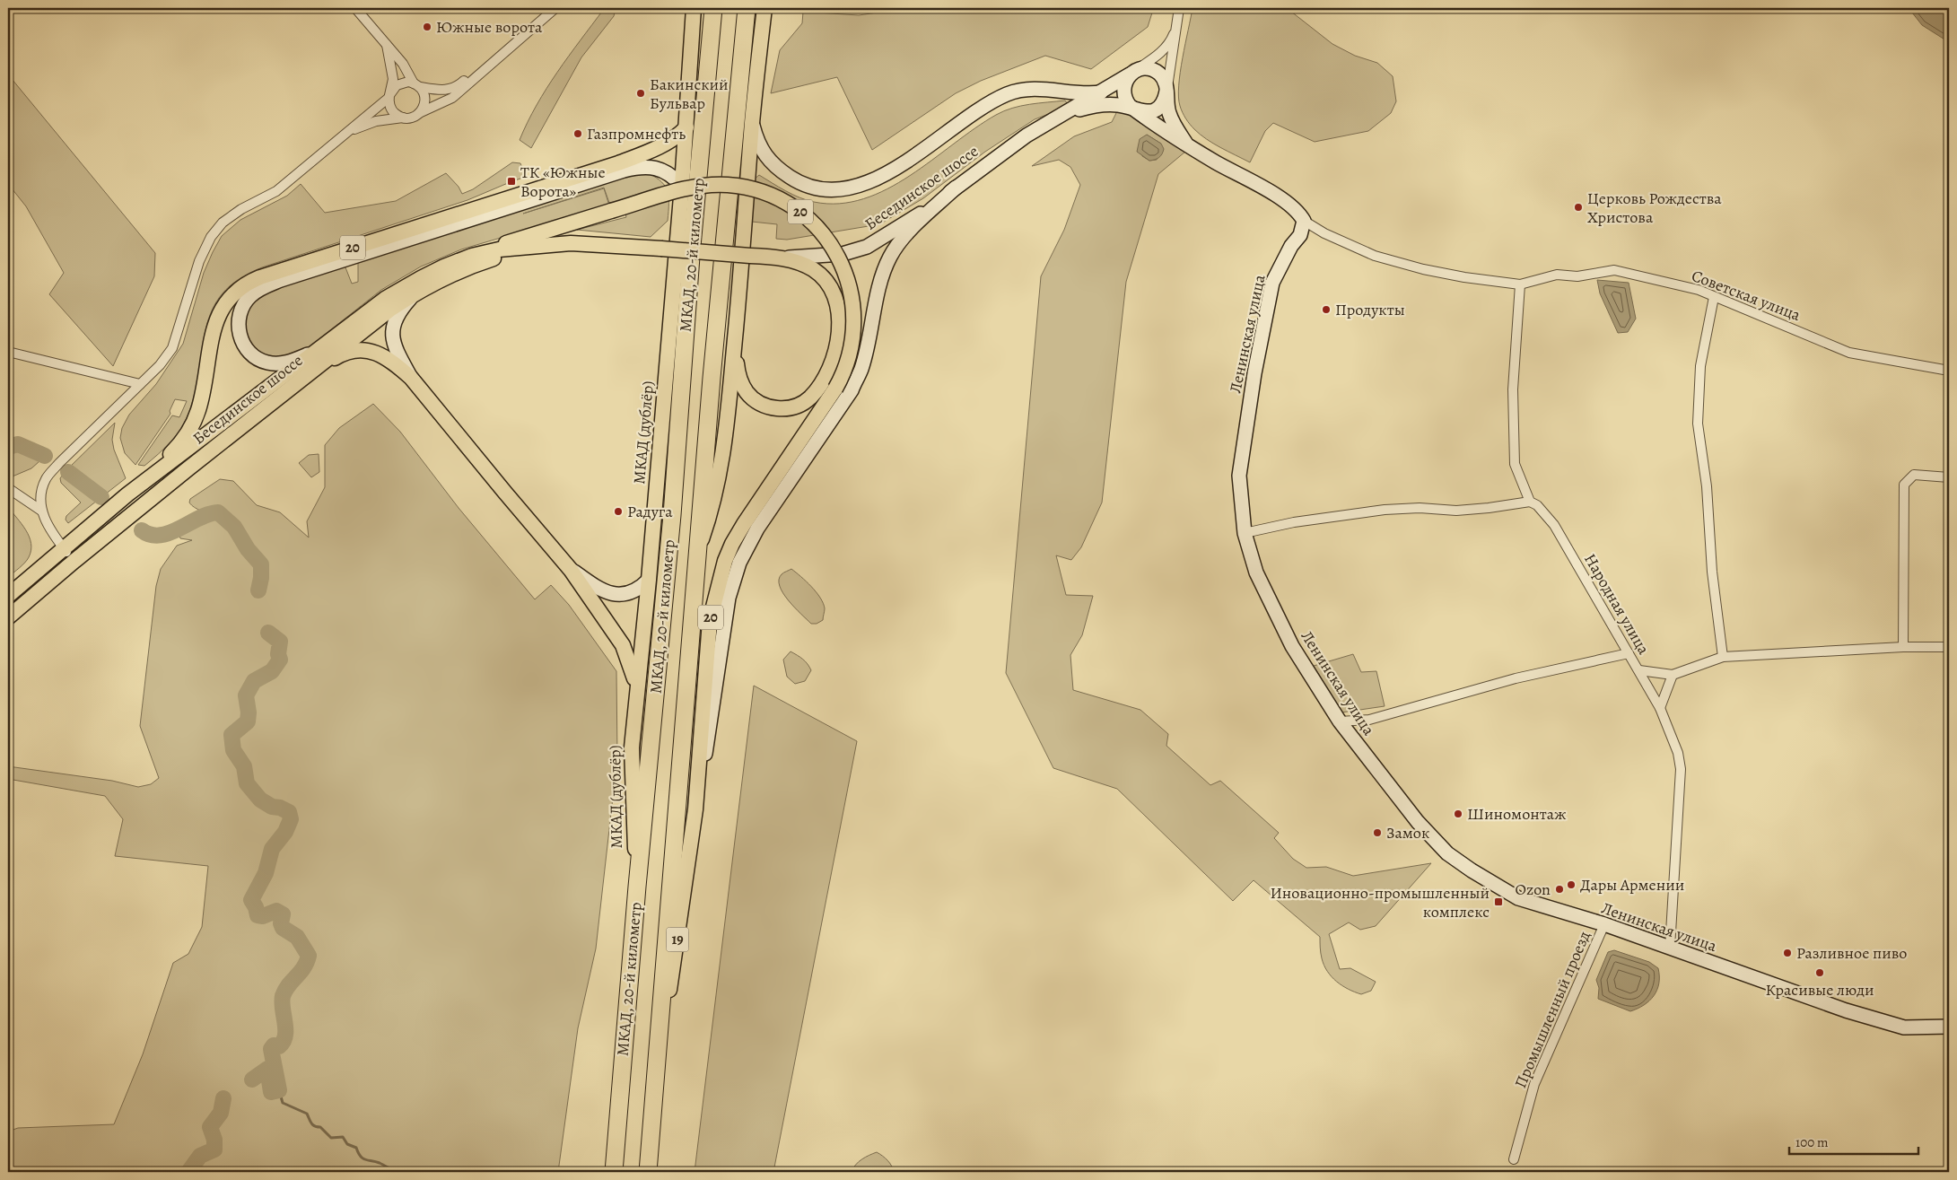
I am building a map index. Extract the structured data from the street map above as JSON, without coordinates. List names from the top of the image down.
{
  "streets": {
    "highway": ["МКАД, 20-й километр"],
    "main road": [
      "Бесединское шоссе",
      "20",
      "МКАД (дублёр)",
      "19"
    ],
    "street": [
      "Советская улица",
      "Ленинская улица",
      "Народная улица",
      "Промышленный проезд"
    ]
  },
  "crossings": [
    ["Бесединское шоссе", "20"],
    ["Бесединское шоссе", "19"],
    ["20", "МКАД (дублёр)"],
    ["20", "19"],
    ["МКАД, 20-й километр", "МКАД (дублёр)"],
    ["МКАД, 20-й километр", "19"],
    ["Советская улица", "Народная улица"],
    ["Ленинская улица", "Народная улица"],
    ["Ленинская улица", "Промышленный проезд"]
  ],
  "places": {
    "other": [
      "Южные ворота",
      "Бакинский Бульвар",
      "Газпромнефть",
      "Церковь Рождества Христова",
      "Продукты",
      "Радуга",
      "Шиномонтаж",
      "Замок",
      "Дары Армении",
      "Ozon",
      "Разливное пиво",
      "Красивые люди"
    ],
    "transit": ["ТК «Южные Ворота»", "Иновационно-промышленный комплекс"]
  },
  "scale_bar": "100 m"
}
